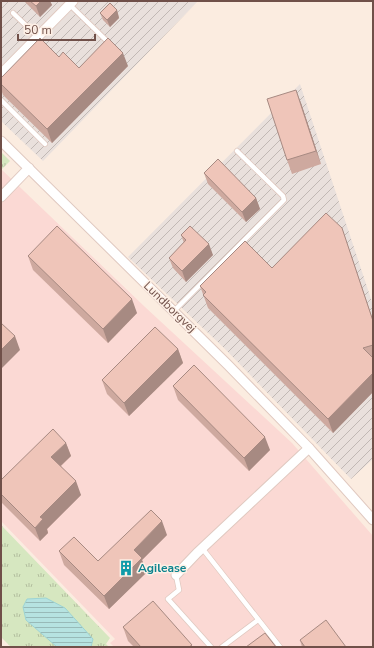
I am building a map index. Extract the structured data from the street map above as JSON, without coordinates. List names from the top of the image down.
{
  "streets": {
    "street": ["Lundborgvej"]
  },
  "places": {
    "building": ["Agilease"]
  },
  "scale_bar": "50 m"
}
